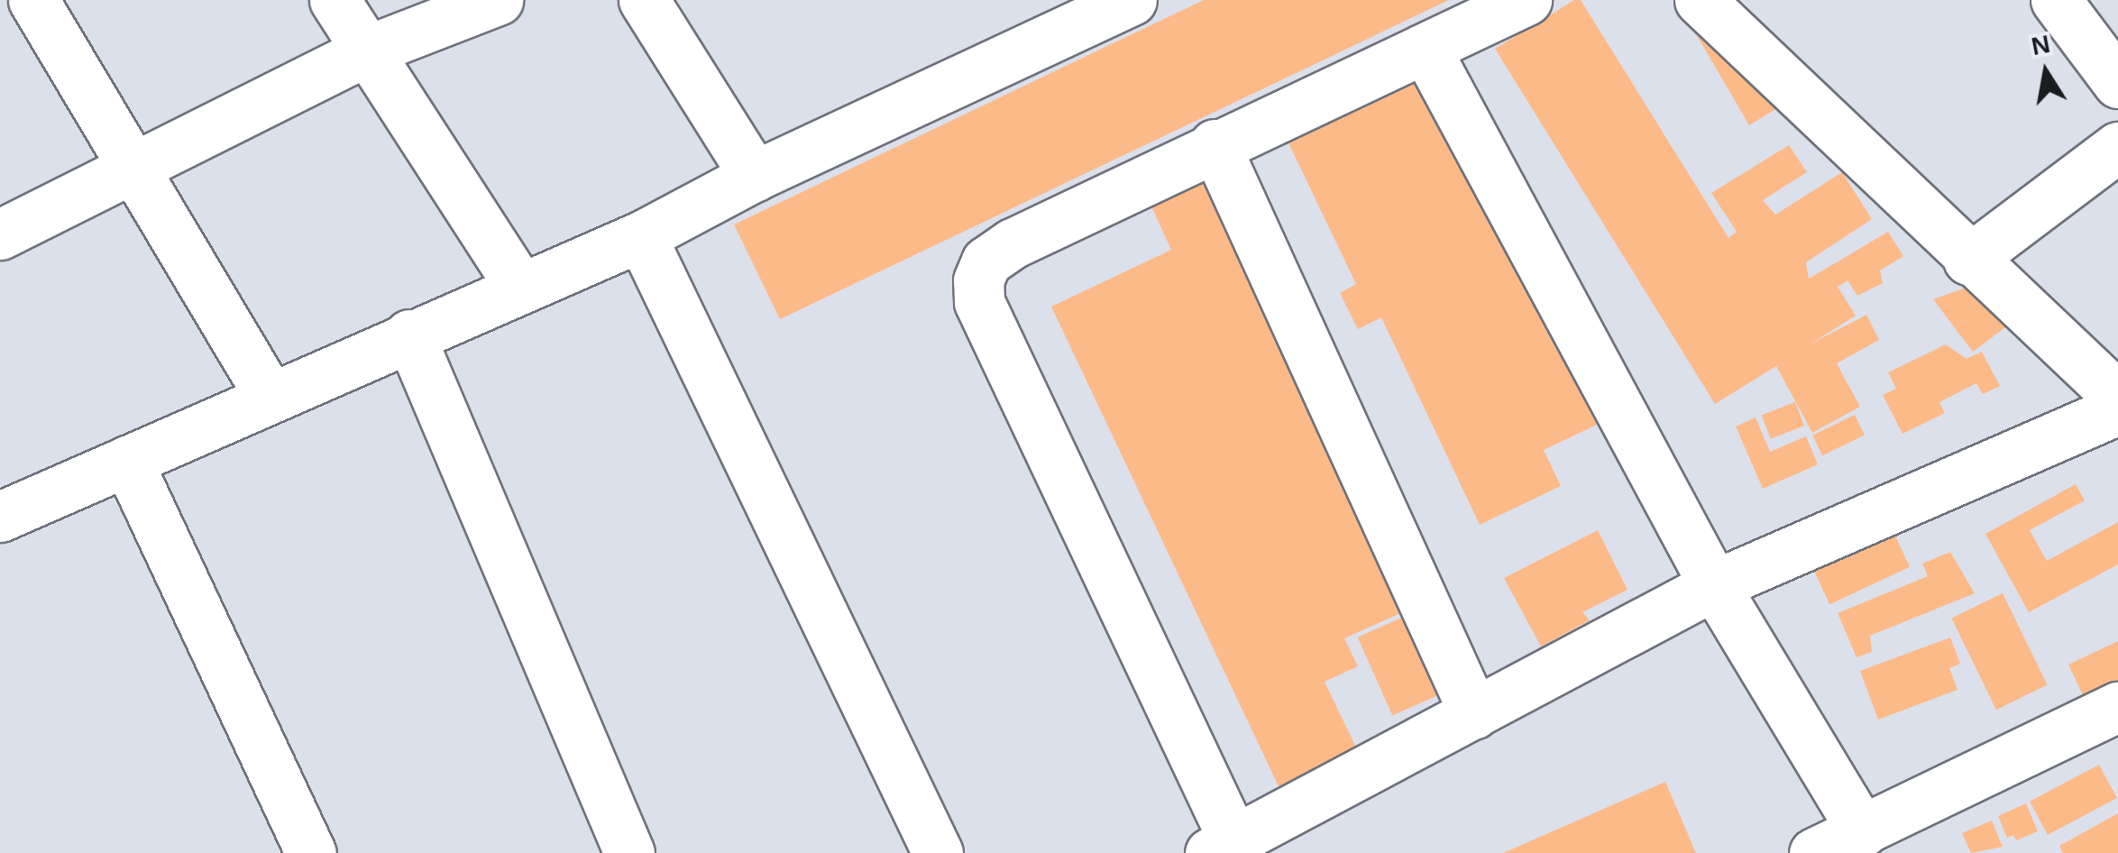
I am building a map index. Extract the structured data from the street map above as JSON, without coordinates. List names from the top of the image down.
{
  "north": "top"
}
